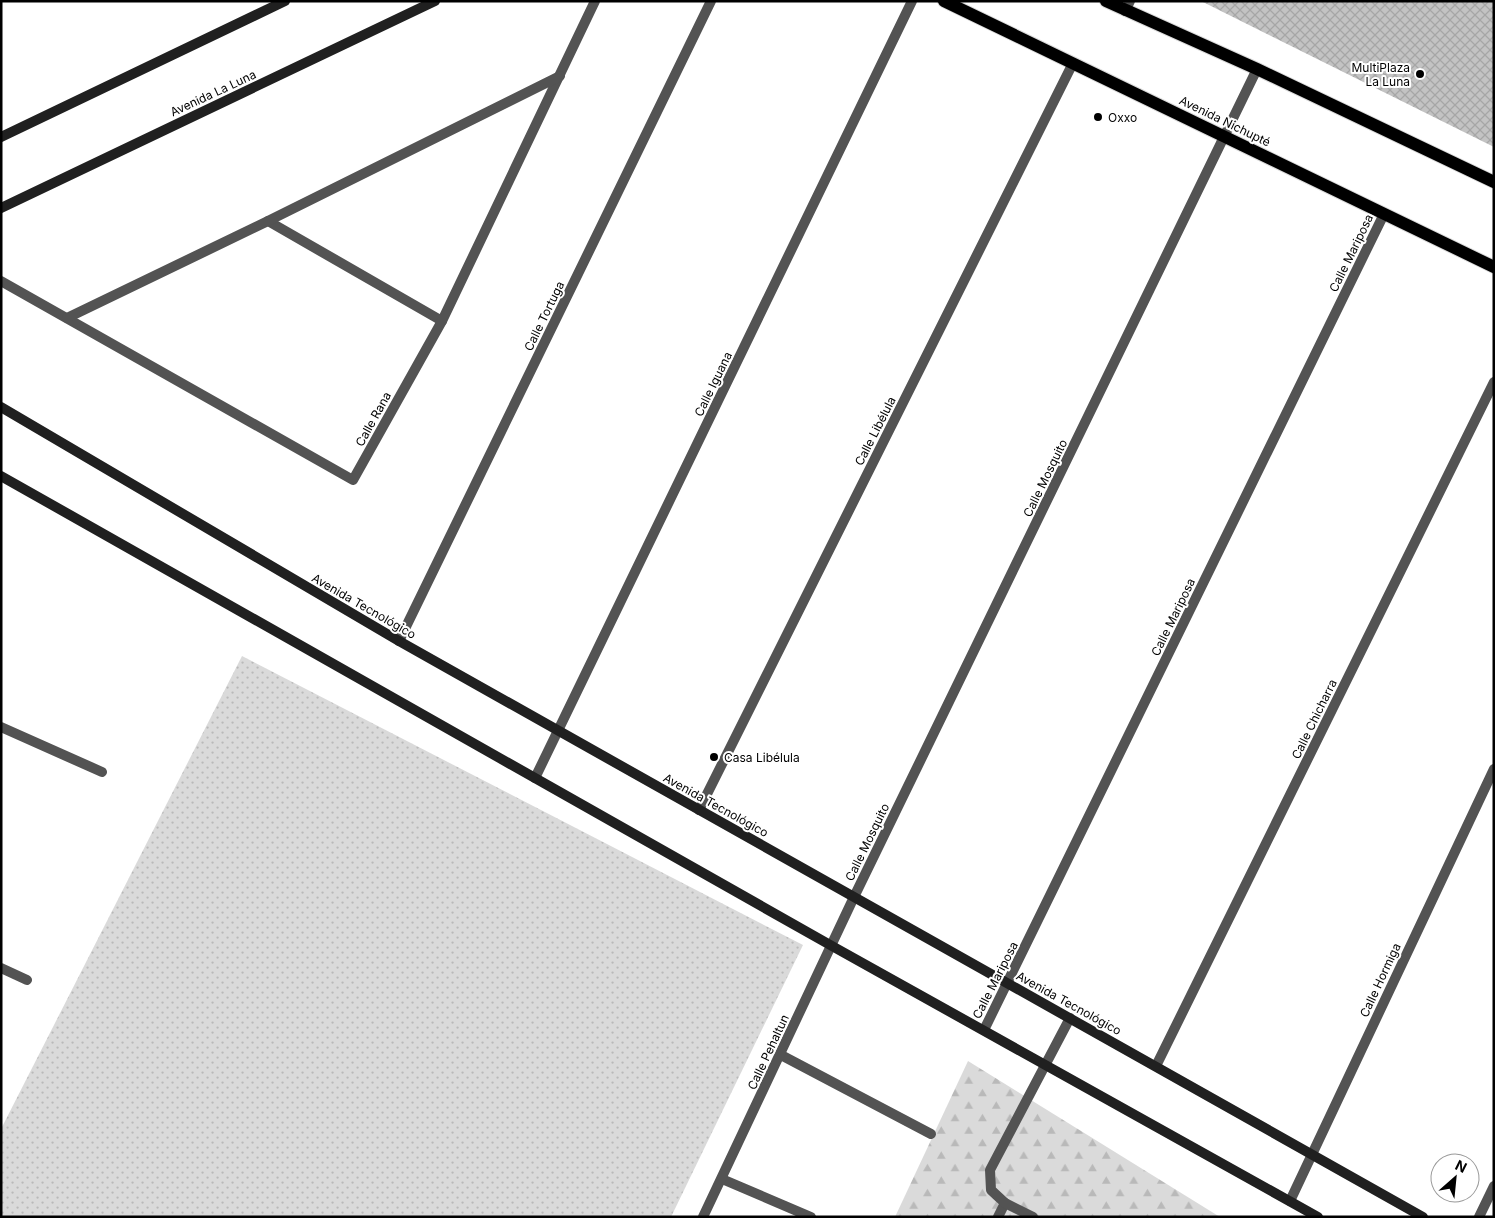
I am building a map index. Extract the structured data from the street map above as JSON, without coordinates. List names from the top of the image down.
{
  "streets": {
    "main road": ["Avenida Nichupté"],
    "street": [
      "Avenida La Luna",
      "Calle Mariposa",
      "Calle Tortuga",
      "Calle Iguana",
      "Calle Rana",
      "Calle Libélula",
      "Calle Mosquito",
      "Avenida Tecnológico",
      "Calle Chicharra",
      "Calle Hormiga",
      "Calle Pehaltun"
    ]
  },
  "crossings": [
    ["Avenida Nichupté", "Calle Mariposa"],
    ["Avenida Nichupté", "Calle Libélula"],
    ["Avenida Nichupté", "Calle Mosquito"],
    ["Calle Mariposa", "Avenida Tecnológico"],
    ["Calle Tortuga", "Avenida Tecnológico"],
    ["Calle Iguana", "Avenida Tecnológico"],
    ["Calle Libélula", "Avenida Tecnológico"],
    ["Calle Mosquito", "Avenida Tecnológico"],
    ["Calle Mosquito", "Calle Pehaltun"],
    ["Avenida Tecnológico", "Calle Chicharra"],
    ["Avenida Tecnológico", "Calle Hormiga"],
    ["Avenida Tecnológico", "Calle Pehaltun"]
  ],
  "places": ["MultiPlaza La Luna", "Oxxo", "Casa Libélula"],
  "north": "top right"
}
